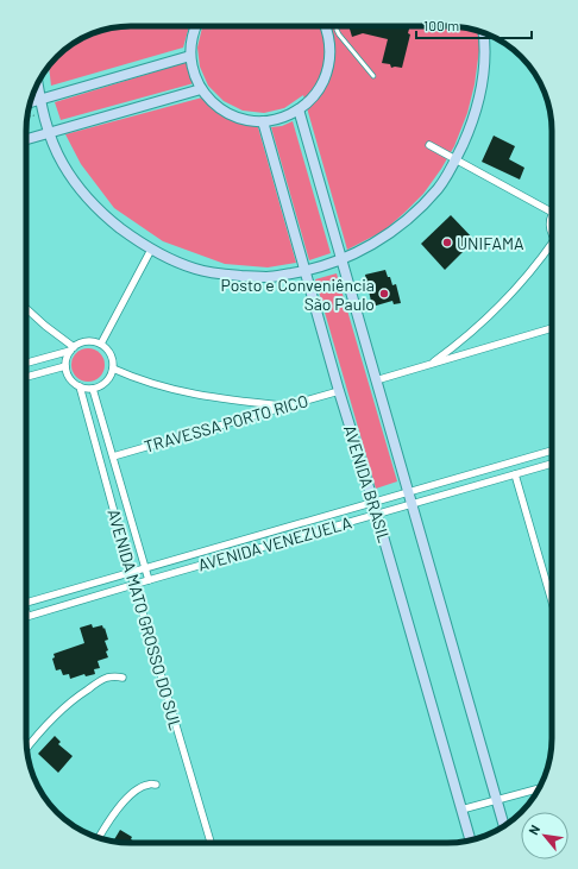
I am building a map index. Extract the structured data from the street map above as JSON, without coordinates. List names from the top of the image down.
{
  "streets": {
    "main road": ["AVENIDA BRASIL"],
    "street": ["TRAVESSA PORTO RICO", "AVENIDA VENEZUELA", "AVENIDA MATO GROSSO DO SUL"]
  },
  "crossings": [
    ["TRAVESSA PORTO RICO", "AVENIDA BRASIL"],
    ["TRAVESSA PORTO RICO", "AVENIDA MATO GROSSO DO SUL"],
    ["AVENIDA BRASIL", "AVENIDA VENEZUELA"],
    ["AVENIDA VENEZUELA", "AVENIDA MATO GROSSO DO SUL"]
  ],
  "places": ["UNIFAMA", "Posto e Conveniência São Paulo"],
  "scale_bar": "100 m",
  "north": "top left"
}
